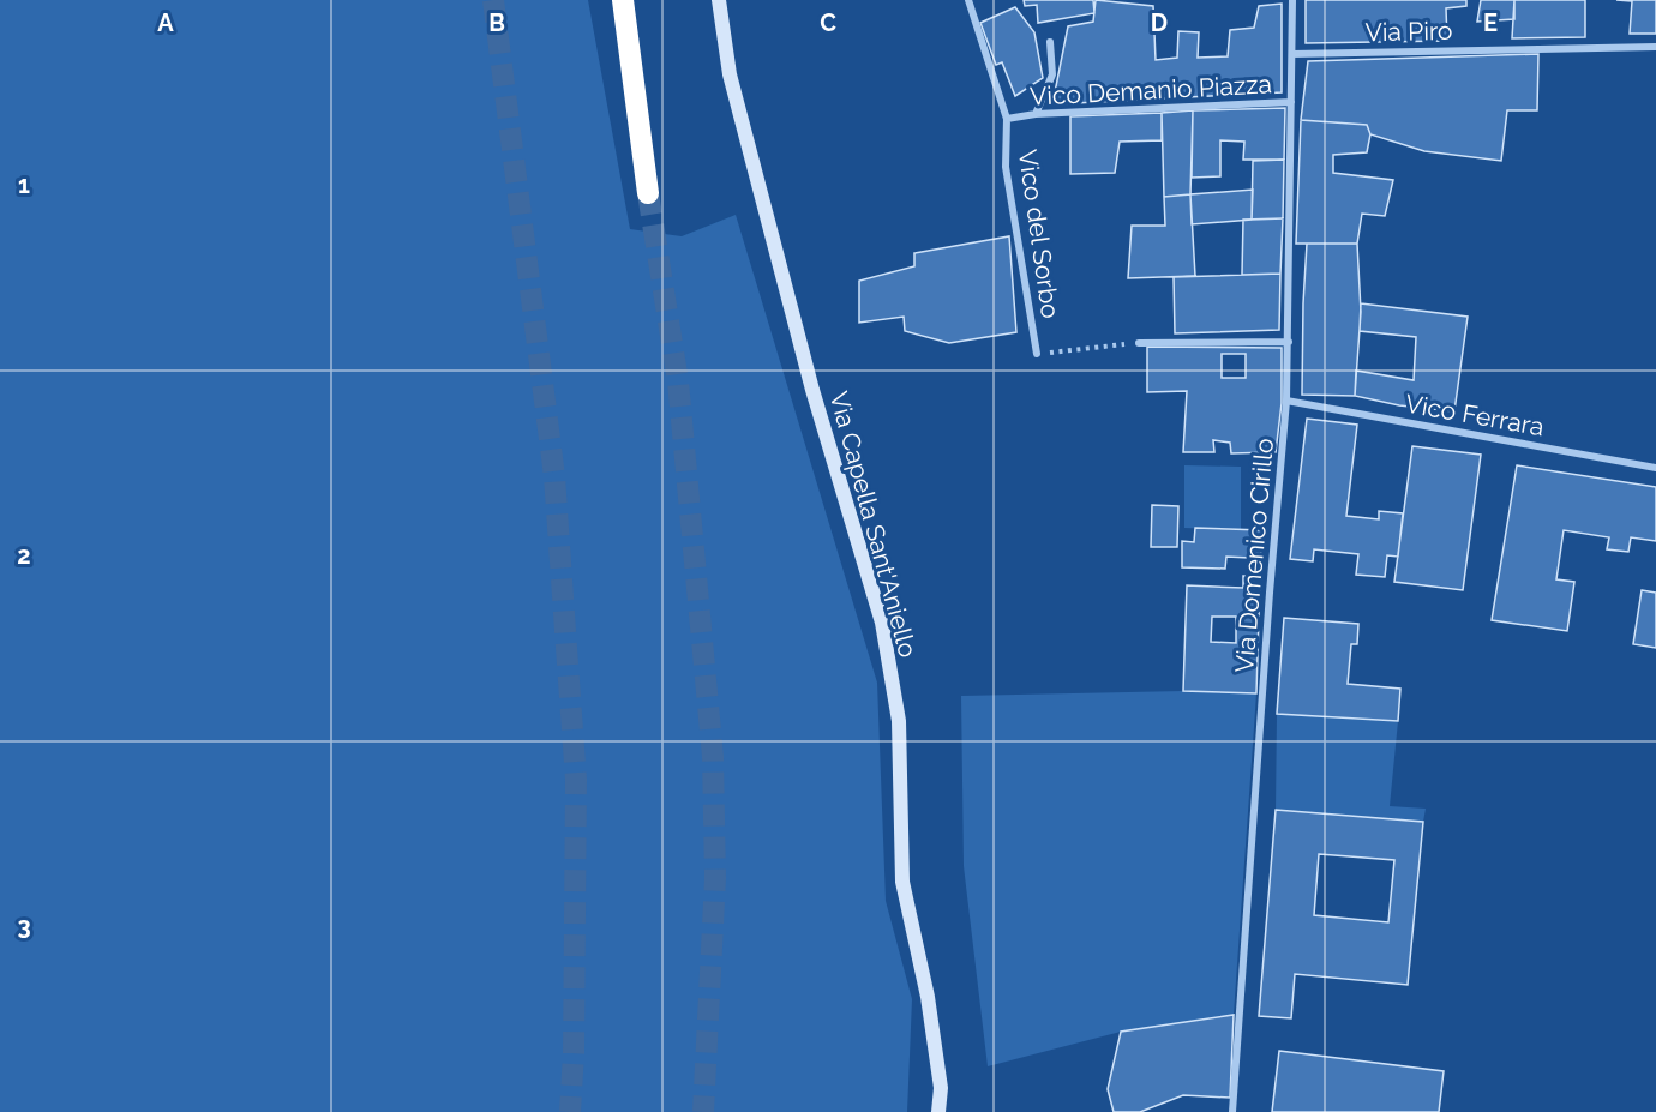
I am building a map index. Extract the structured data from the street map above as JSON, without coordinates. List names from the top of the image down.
{
  "streets": {
    "main road": ["Via Capella Sant'Aniello"],
    "street": [
      "Via Piro",
      "Vico Demanio Piazza",
      "Vico del Sorbo",
      "Vico Ferrara",
      "Via Domenico Cirillo"
    ]
  },
  "crossings": [
    ["Via Piro", "Via Domenico Cirillo"],
    ["Vico Demanio Piazza", "Vico del Sorbo"],
    ["Vico Demanio Piazza", "Via Domenico Cirillo"],
    ["Vico Ferrara", "Via Domenico Cirillo"]
  ],
  "grid": {
    "columns": [
      "A",
      "B",
      "C",
      "D",
      "E"
    ],
    "rows": ["1", "2", "3"]
  }
}
